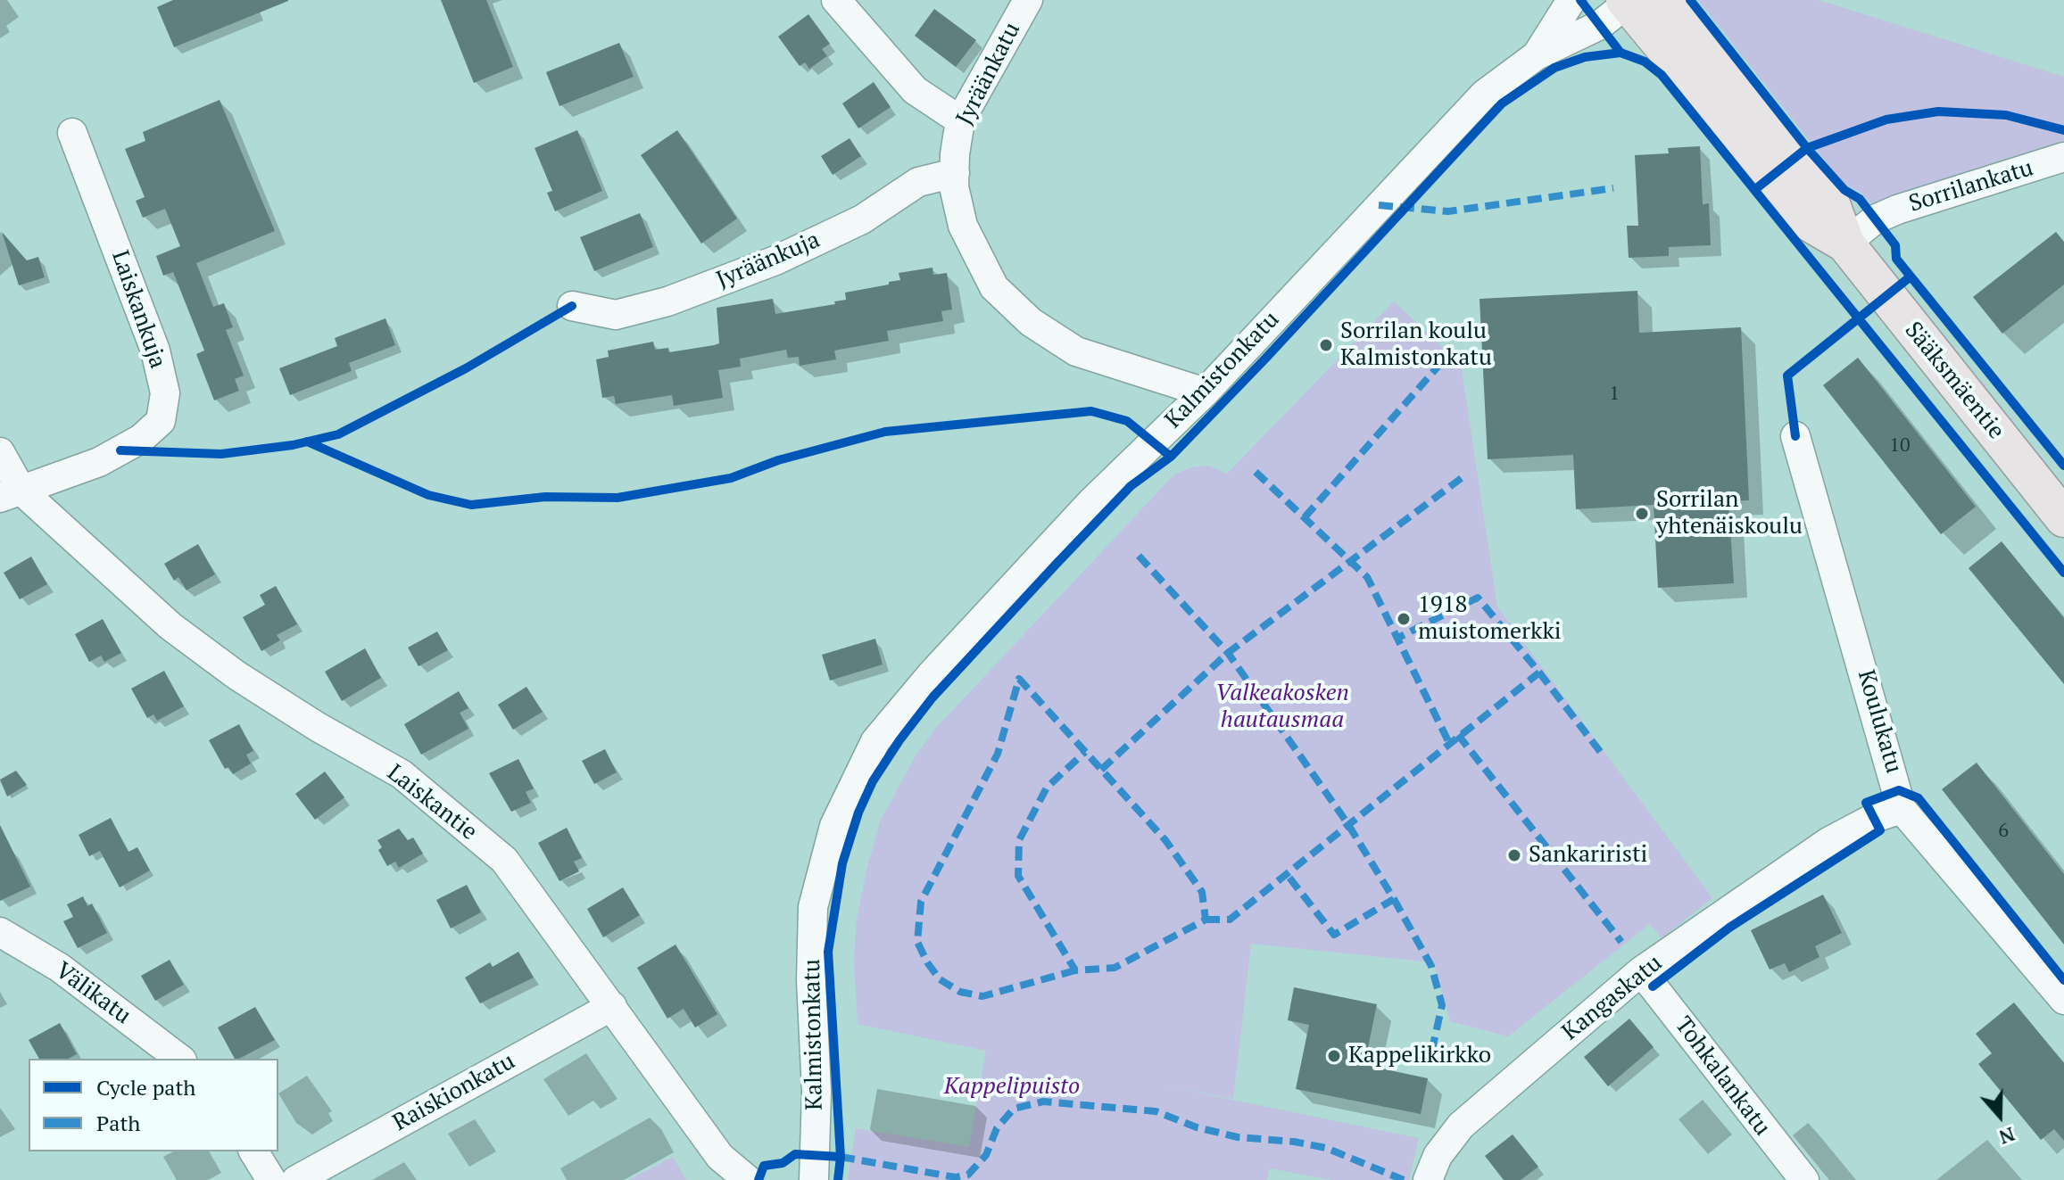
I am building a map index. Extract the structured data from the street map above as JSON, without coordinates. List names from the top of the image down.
{
  "streets": {
    "main road": ["Sääksmäentie"],
    "street": [
      "Jyräänkatu",
      "Sorrilankatu",
      "Jyräänkuja",
      "Laiskankuja",
      "Kalmistonkatu",
      "Koulukatu",
      "Laiskantie",
      "Välikatu",
      "Kangaskatu",
      "Tohkalankatu",
      "Raiskionkatu"
    ]
  },
  "crossings": [
    ["Jyräänkatu", "Jyräänkuja"],
    ["Jyräänkatu", "Kalmistonkatu"],
    ["Sorrilankatu", "Sääksmäentie"],
    ["Laiskankuja", "Laiskantie"],
    ["Kalmistonkatu", "Sääksmäentie"],
    ["Koulukatu", "Kangaskatu"],
    ["Laiskantie", "Raiskionkatu"],
    ["Kangaskatu", "Tohkalankatu"]
  ],
  "parks": ["Valkeakosken hautausmaa", "Kappelipuisto"],
  "places": [
    "Sorrilan koulu Kalmistonkatu",
    "Sorrilan yhtenäiskoulu",
    "1918 muistomerkki",
    "Sankariristi",
    "Kappelikirkko"
  ],
  "house_numbers": ["1", "10", "6"],
  "legend": ["Cycle path", "Path"],
  "north": "bottom"
}
